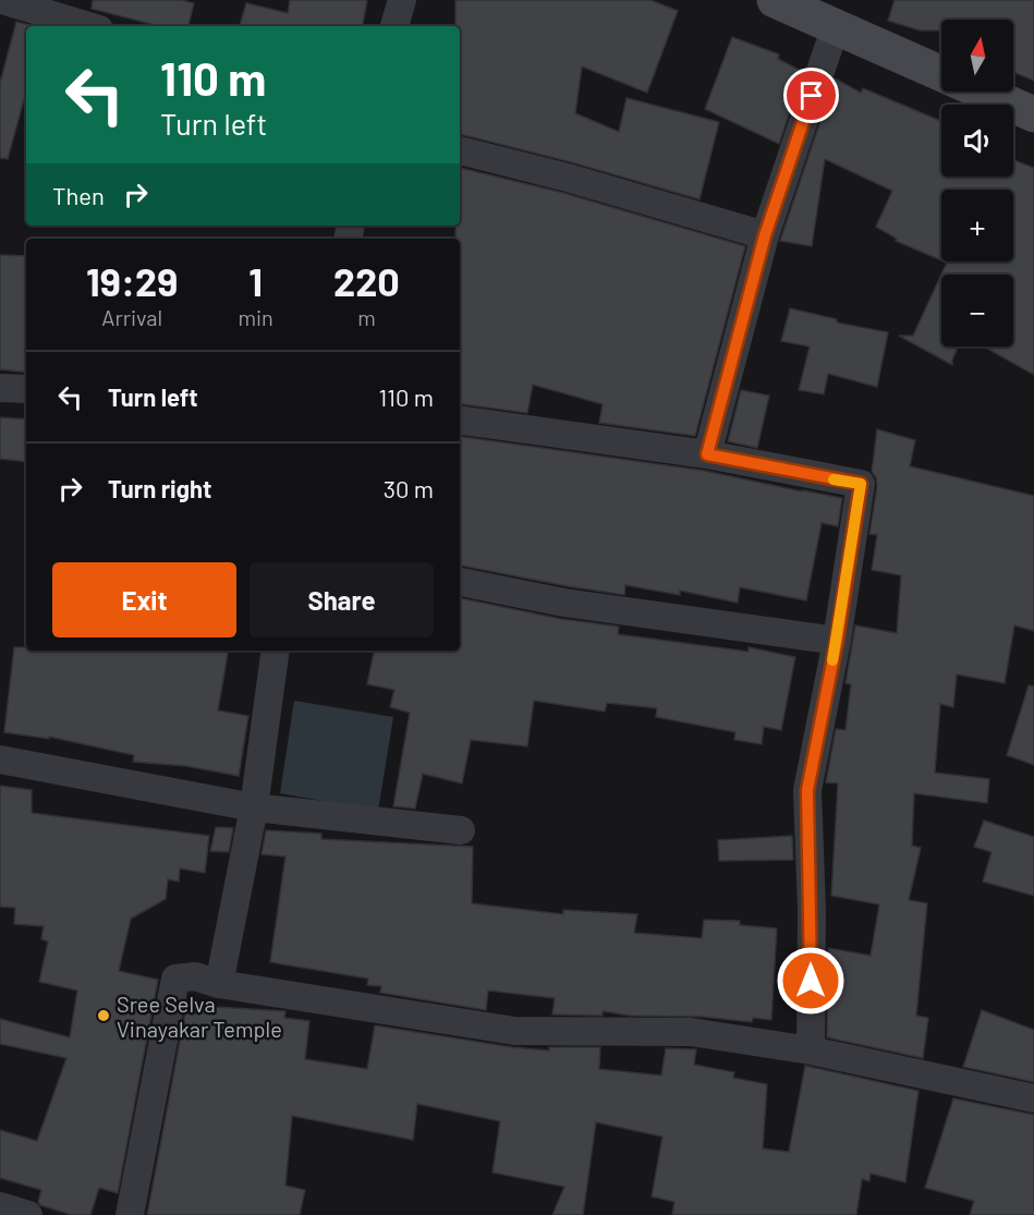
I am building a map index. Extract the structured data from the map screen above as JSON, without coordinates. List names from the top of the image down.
{
  "places": ["Sree Selva Vinayakar Temple"],
  "north": "top",
  "page": {
    "map_buttons": ["+", "−"],
    "turn": ["110 m", "Turn left"],
    "then": "Then",
    "eta": [
      "19:29",
      "Arrival",
      "1",
      "min",
      "220",
      "m"
    ],
    "list": [
      {
        "name": "Turn left",
        "value": "110 m"
      },
      {
        "name": "Turn right",
        "value": "30 m"
      }
    ],
    "buttons": ["Exit", "Share"]
  }
}
